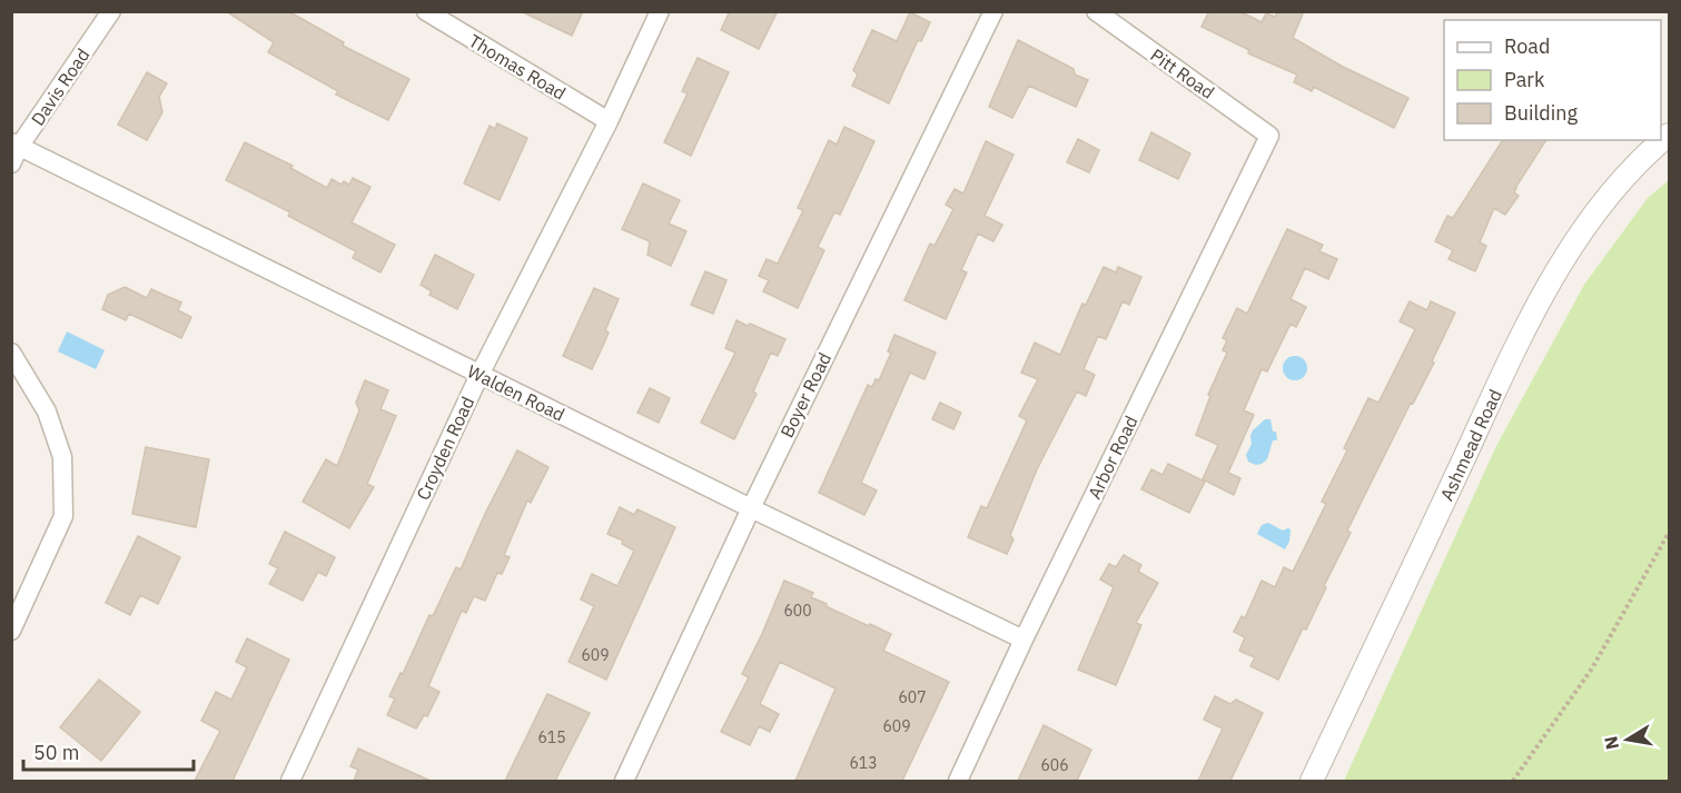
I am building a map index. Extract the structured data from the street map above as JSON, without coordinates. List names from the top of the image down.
{
  "streets": {
    "street": [
      "Thomas Road",
      "Pitt Road",
      "Davis Road",
      "Walden Road",
      "Boyer Road",
      "Ashmead Road",
      "Croyden Road",
      "Arbor Road"
    ]
  },
  "crossings": [
    ["Thomas Road", "Croyden Road"],
    ["Pitt Road", "Arbor Road"],
    ["Davis Road", "Walden Road"],
    ["Walden Road", "Boyer Road"],
    ["Walden Road", "Croyden Road"],
    ["Walden Road", "Arbor Road"]
  ],
  "house_numbers": [
    "600",
    "609",
    "607",
    "609",
    "615",
    "613",
    "606"
  ],
  "legend": ["Road", "Park", "Building"],
  "scale_bar": "50 m",
  "north": "left"
}
